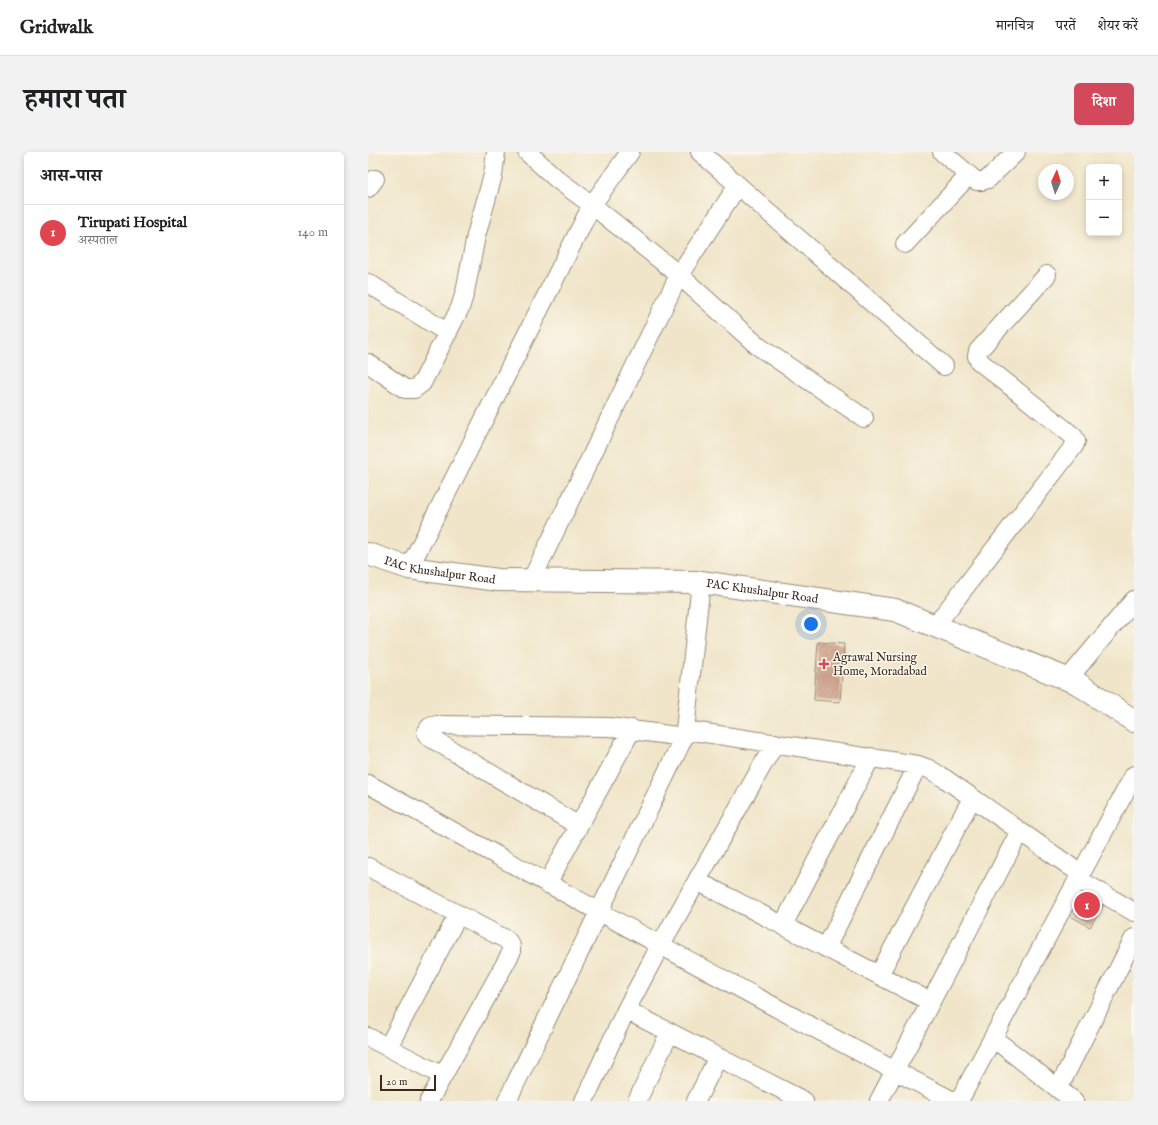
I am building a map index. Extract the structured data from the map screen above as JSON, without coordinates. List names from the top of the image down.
{
  "streets": {
    "main road": ["PAC Khushalpur Road"]
  },
  "places": {
    "health": ["Agrawal Nursing Home, Moradabad"]
  },
  "scale_bar": "20 m",
  "north": "top",
  "page": {
    "header": "Gridwalk",
    "nav": ["मानचित्र", "परतें", "शेयर करें"],
    "title": "हमारा पता",
    "buttons": "दिशा",
    "heading": "आस-पास",
    "map_buttons": ["+", "−"],
    "list": [
      {
        "mark": "1",
        "name": "Tirupati Hospital",
        "note": "अस्पताल",
        "value": "140 m"
      }
    ],
    "pins": "1",
    "scale": "20 m"
  }
}
